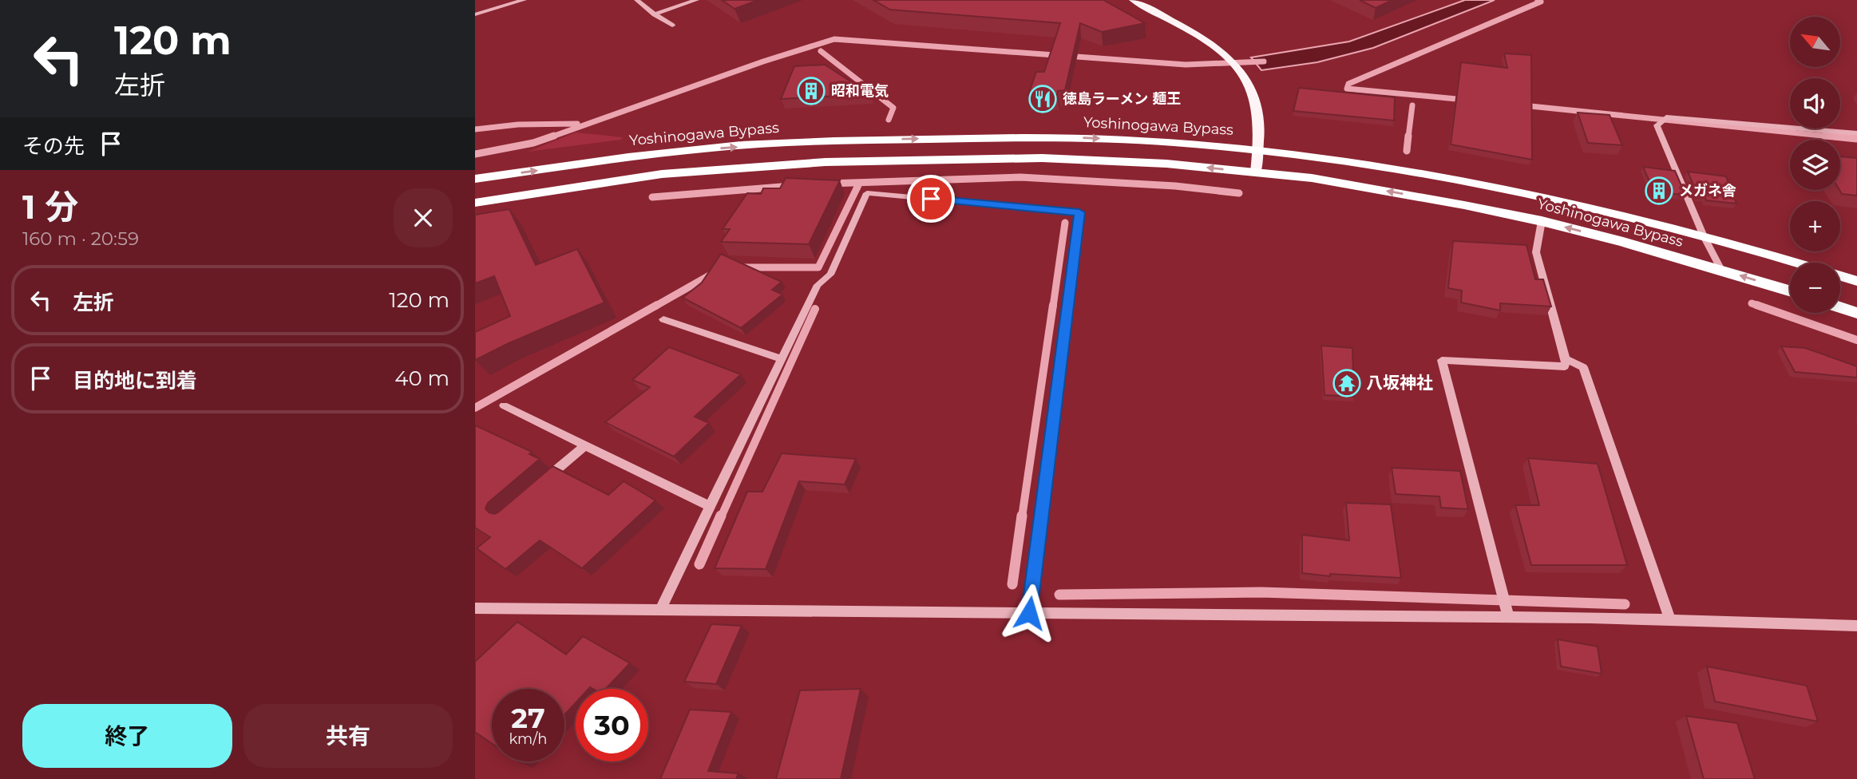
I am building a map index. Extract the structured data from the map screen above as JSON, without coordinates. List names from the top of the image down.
{
  "streets": {
    "highway": ["Yoshinogawa Bypass"]
  },
  "places": {
    "building": ["昭和電気", "メガネ舎"],
    "restaurant": ["徳島ラーメン 麺王"],
    "temple": ["八坂神社"]
  },
  "north": "top left",
  "page": {
    "turn": ["120 m", "左折"],
    "map_buttons": ["+", "−"],
    "then": "その先",
    "heading": ["1 分", "160 m · 20:59"],
    "list": [
      {
        "name": "左折",
        "value": "120 m"
      },
      {
        "name": "目的地に到着",
        "value": "40 m"
      }
    ],
    "speed": "27 km/h",
    "limit": "30",
    "buttons": ["終了", "共有"]
  }
}
